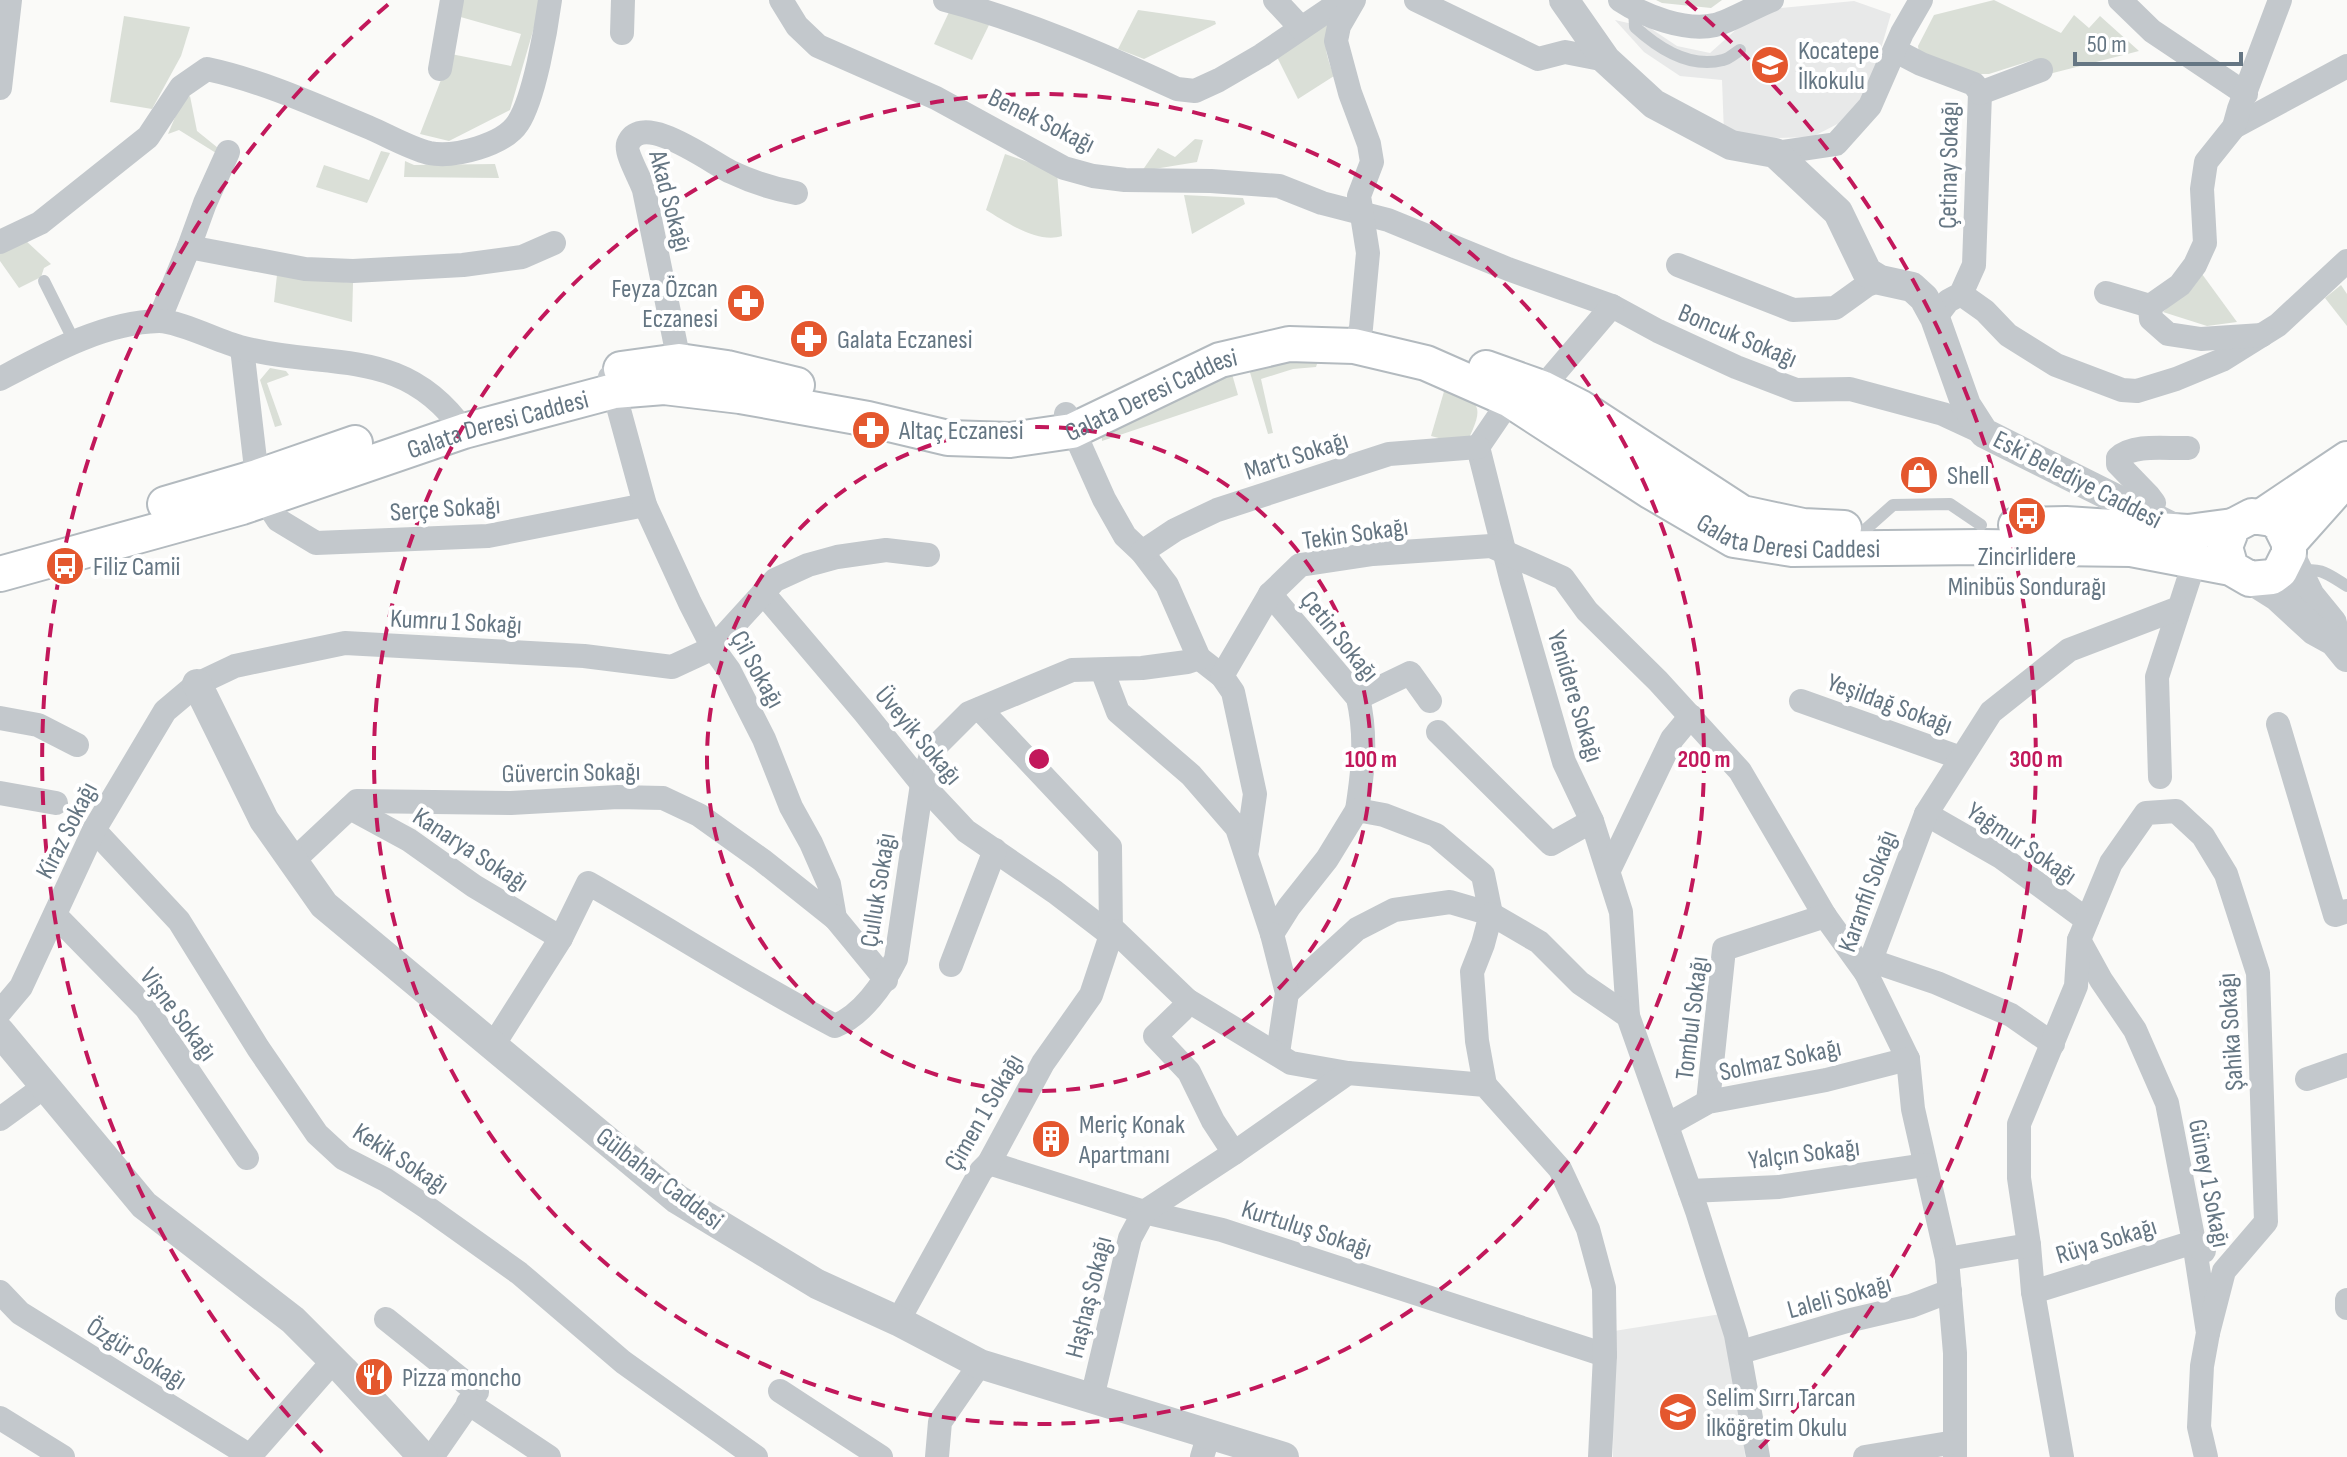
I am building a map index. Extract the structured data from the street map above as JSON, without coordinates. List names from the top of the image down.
{
  "streets": {
    "main road": ["Galata Deresi Caddesi"],
    "street": [
      "Benek Sokağı",
      "Çetinay Sokağı",
      "Akad Sokağı",
      "Boncuk Sokağı",
      "Martı Sokağı",
      "Eski Belediye Caddesi",
      "Serçe Sokağı",
      "Tekin Sokağı",
      "Kumru 1 Sokağı",
      "Çetin Sokağı",
      "Çil Sokağı",
      "Yenidere Sokağı",
      "Yeşildağ Sokağı",
      "Üveyik Sokağı",
      "Güvercin Sokağı",
      "Kiraz Sokağı",
      "Yağmur Sokağı",
      "Kanarya Sokağı",
      "Çulluk Sokağı",
      "Karanfil Sokağı",
      "Vişne Sokağı",
      "Tombul Sokağı",
      "Şahika Sokağı",
      "Solmaz Sokağı",
      "Çimen 1 Sokağı",
      "Yalçın Sokağı",
      "Kekik Sokağı",
      "Gülbahar Caddesi",
      "Güney 1 Sokağı",
      "Kurtuluş Sokağı",
      "Rüya Sokağı",
      "Laleli Sokağı",
      "Haşhaş Sokağı",
      "Özgür Sokağı"
    ]
  },
  "crossings": [
    ["Benek Sokağı", "Boncuk Sokağı"],
    ["Çetinay Sokağı", "Eski Belediye Caddesi"],
    ["Akad Sokağı", "Galata Deresi Caddesi"],
    ["Boncuk Sokağı", "Eski Belediye Caddesi"],
    ["Galata Deresi Caddesi", "Eski Belediye Caddesi"],
    ["Galata Deresi Caddesi", "Serçe Sokağı"],
    ["Galata Deresi Caddesi", "Çil Sokağı"],
    ["Martı Sokağı", "Yenidere Sokağı"],
    ["Serçe Sokağı", "Çil Sokağı"],
    ["Tekin Sokağı", "Çetin Sokağı"],
    ["Tekin Sokağı", "Yenidere Sokağı"],
    ["Kumru 1 Sokağı", "Çil Sokağı"],
    ["Kumru 1 Sokağı", "Kiraz Sokağı"],
    ["Kumru 1 Sokağı", "Gülbahar Caddesi"],
    ["Çil Sokağı", "Güvercin Sokağı"],
    ["Çil Sokağı", "Çulluk Sokağı"],
    ["Yenidere Sokağı", "Solmaz Sokağı"],
    ["Yenidere Sokağı", "Yalçın Sokağı"],
    ["Yenidere Sokağı", "Laleli Sokağı"],
    ["Yeşildağ Sokağı", "Karanfil Sokağı"],
    ["Üveyik Sokağı", "Çulluk Sokağı"],
    ["Üveyik Sokağı", "Çimen 1 Sokağı"],
    ["Güvercin Sokağı", "Kanarya Sokağı"],
    ["Kiraz Sokağı", "Vişne Sokağı"],
    ["Kiraz Sokağı", "Kekik Sokağı"],
    ["Kiraz Sokağı", "Gülbahar Caddesi"],
    ["Yağmur Sokağı", "Karanfil Sokağı"],
    ["Yağmur Sokağı", "Şahika Sokağı"],
    ["Yağmur Sokağı", "Güney 1 Sokağı"],
    ["Kanarya Sokağı", "Çulluk Sokağı"],
    ["Çulluk Sokağı", "Çimen 1 Sokağı"],
    ["Çulluk Sokağı", "Gülbahar Caddesi"],
    ["Karanfil Sokağı", "Solmaz Sokağı"],
    ["Karanfil Sokağı", "Yalçın Sokağı"],
    ["Karanfil Sokağı", "Laleli Sokağı"],
    ["Tombul Sokağı", "Solmaz Sokağı"],
    ["Şahika Sokağı", "Güney 1 Sokağı"],
    ["Çimen 1 Sokağı", "Gülbahar Caddesi"],
    ["Çimen 1 Sokağı", "Kurtuluş Sokağı"],
    ["Gülbahar Caddesi", "Haşhaş Sokağı"],
    ["Güney 1 Sokağı", "Rüya Sokağı"],
    ["Kurtuluş Sokağı", "Haşhaş Sokağı"]
  ],
  "places": {
    "school or university": ["Kocatepe İlkokulu", "Selim Sırrı Tarcan İlköğretim Okulu"],
    "pharmacy": ["Feyza Özcan Eczanesi", "Galata Eczanesi", "Altaç Eczanesi"],
    "shop": ["Shell"],
    "bus stop": ["Zincirlidere Minibüs Sondurağı", "Filiz Camii"],
    "building": ["Meriç Konak Apartmanı"],
    "restaurant": ["Pizza moncho"]
  },
  "scale_bar": "50 m",
  "rings": ["100 m", "200 m", "300 m"]
}
